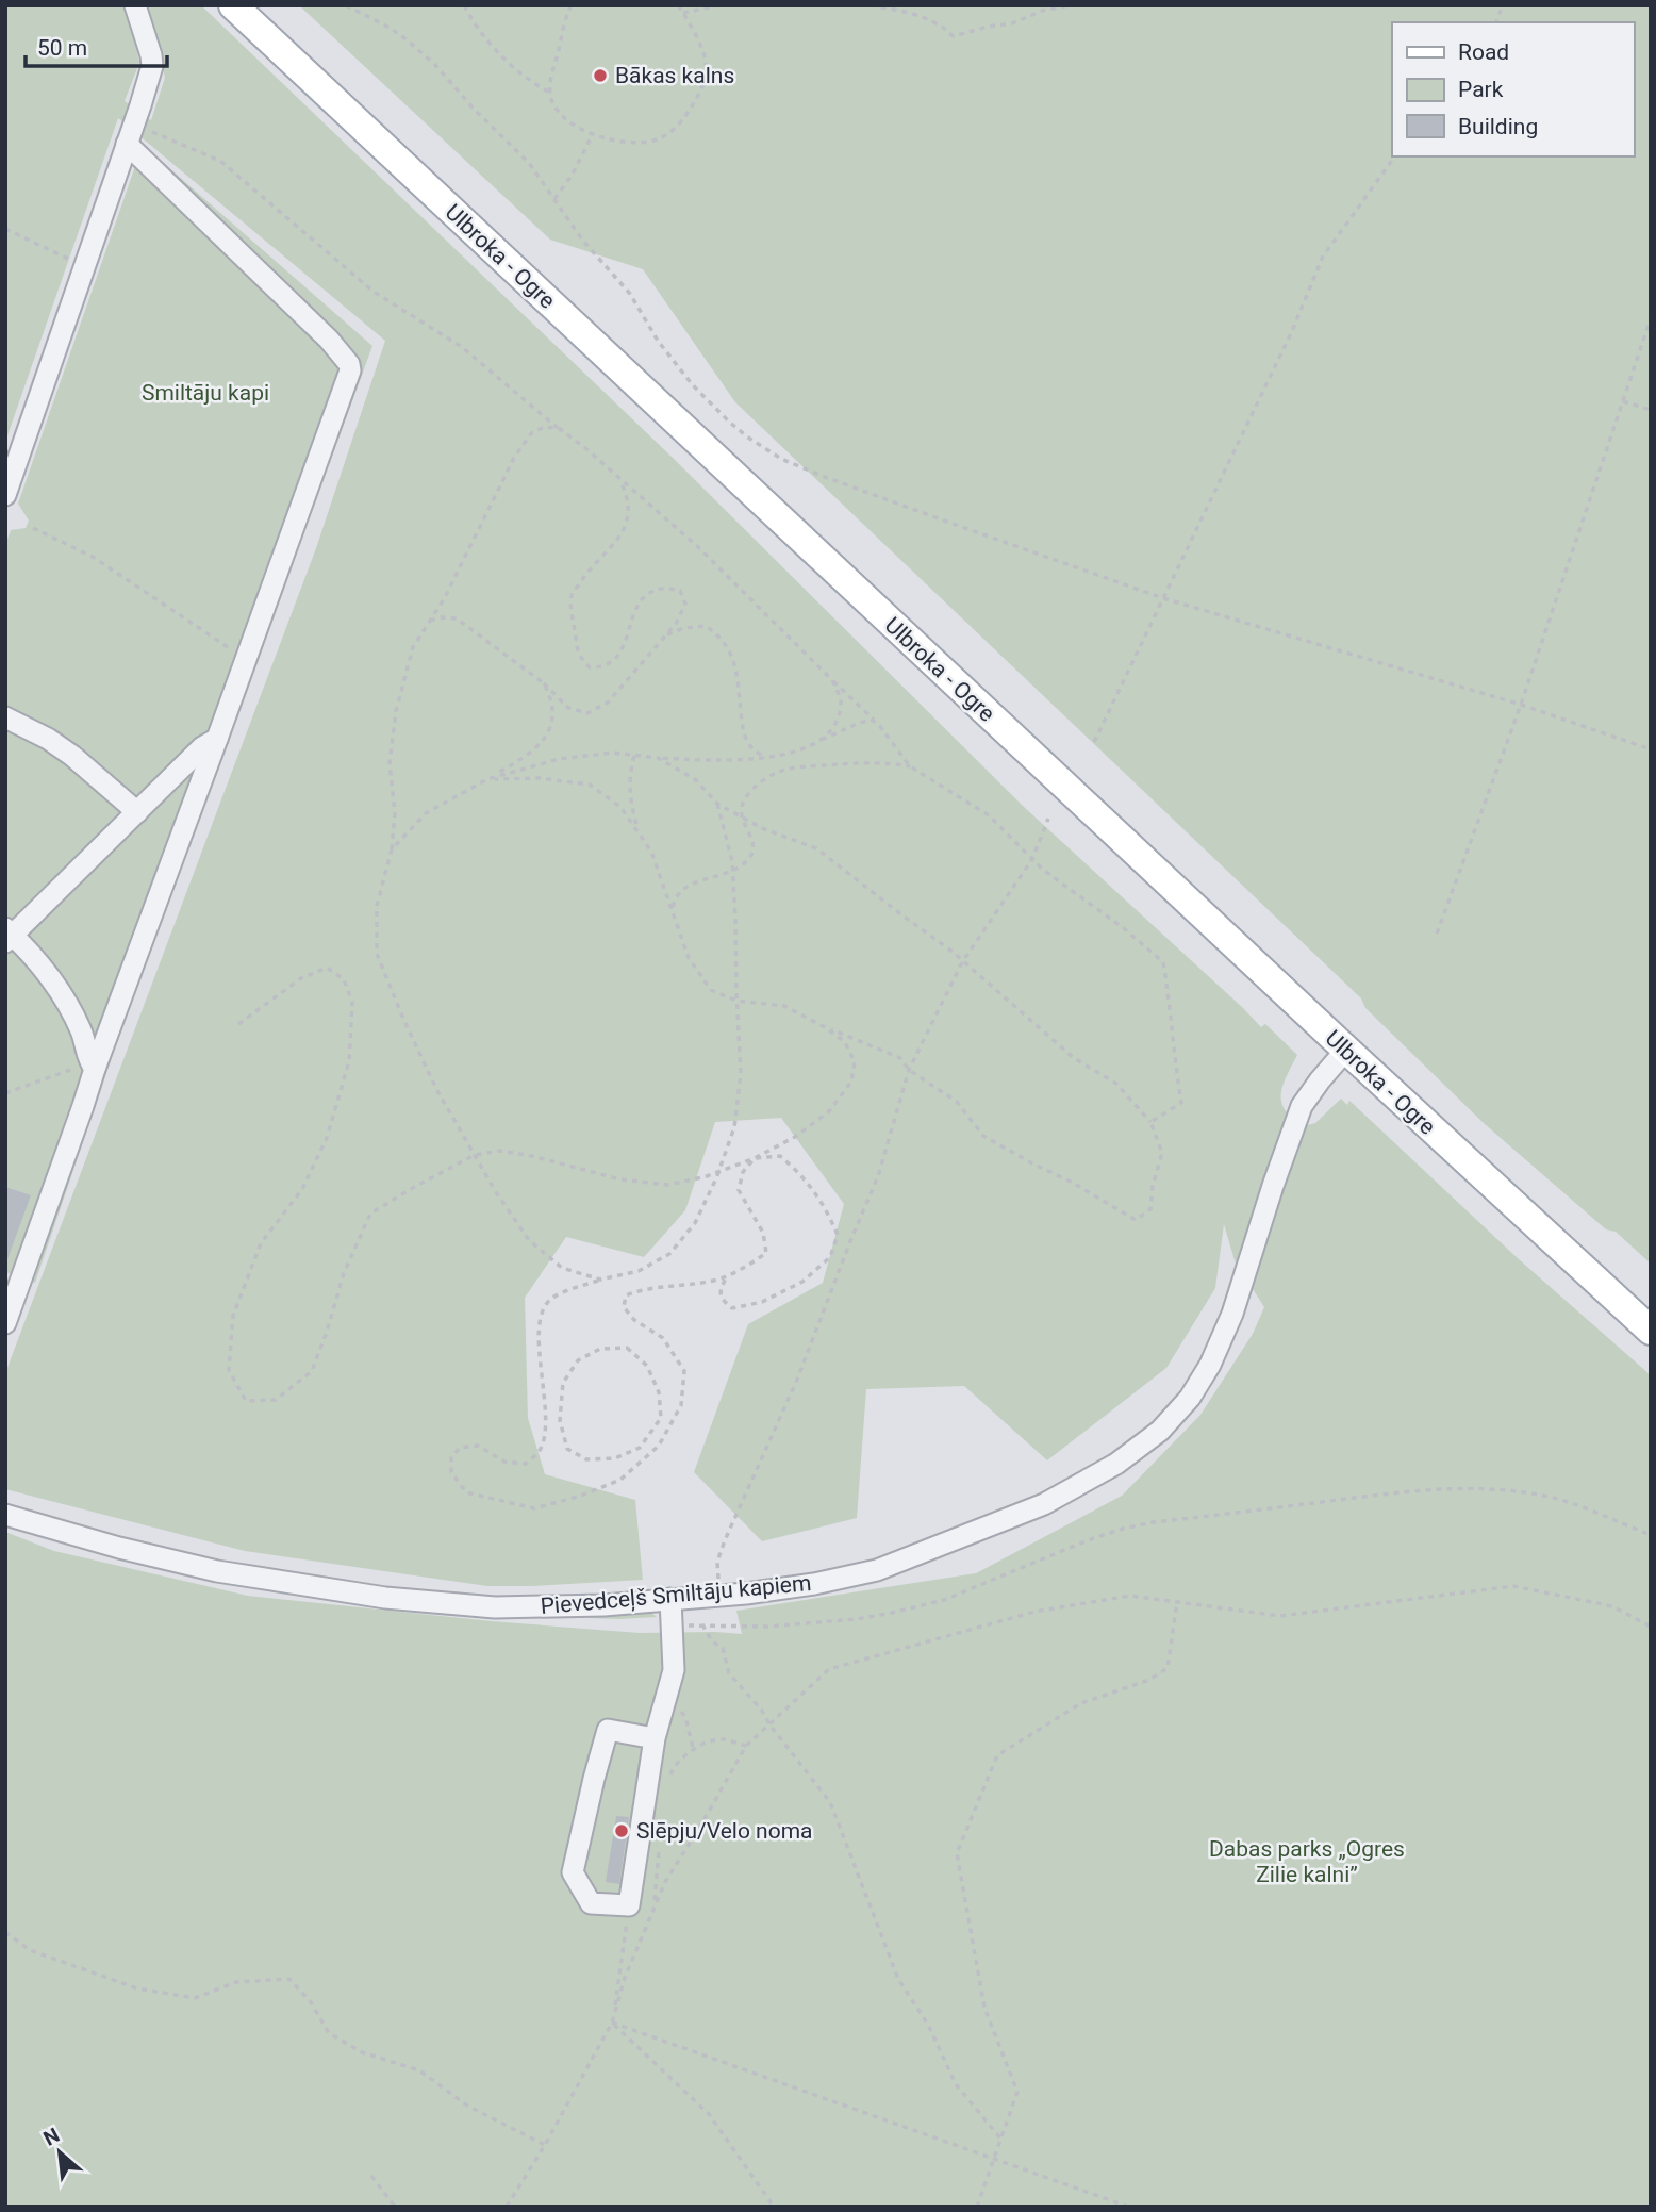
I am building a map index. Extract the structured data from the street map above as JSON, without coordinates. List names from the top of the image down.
{
  "streets": {
    "main road": ["Ulbroka - Ogre"],
    "street": ["Pievedceļš Smiltāju kapiem"]
  },
  "crossings": [
    ["Ulbroka - Ogre", "Pievedceļš Smiltāju kapiem"]
  ],
  "parks": ["Smiltāju kapi", "Dabas parks „Ogres Zilie kalni”"],
  "places": ["Bākas kalns", "Slēpju/Velo noma"],
  "legend": ["Road", "Park", "Building"],
  "scale_bar": "50 m",
  "north": "top left"
}
